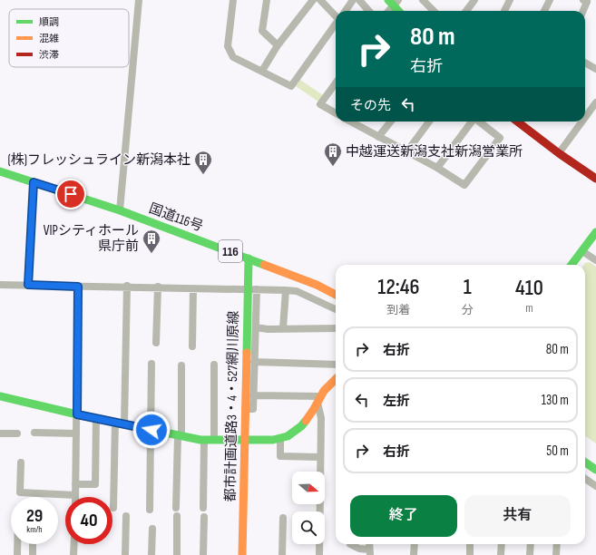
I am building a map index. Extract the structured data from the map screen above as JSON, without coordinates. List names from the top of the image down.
{
  "streets": {
    "main road": ["国道116号", "116", "都市計画道路3・4・527網川原線"]
  },
  "crossings": [
    ["国道116号", "都市計画道路3・4・527網川原線"]
  ],
  "places": {
    "building": ["中越運送新潟支社新潟営業所", "(株)フレッシュライン新潟本社", "VIPシティホール 県庁前"]
  },
  "legend": ["順調", "混雑", "渋滞"],
  "north": "right",
  "page": {
    "turn": ["80 m", "右折"],
    "then": "その先",
    "eta": [
      "12:46",
      "到着",
      "1",
      "分",
      "410",
      "m"
    ],
    "list": [
      {
        "name": "右折",
        "value": "80 m"
      },
      {
        "name": "左折",
        "value": "130 m"
      },
      {
        "name": "右折",
        "value": "50 m"
      }
    ],
    "buttons": ["終了", "共有"],
    "speed": "29 km/h",
    "limit": "40"
  }
}
